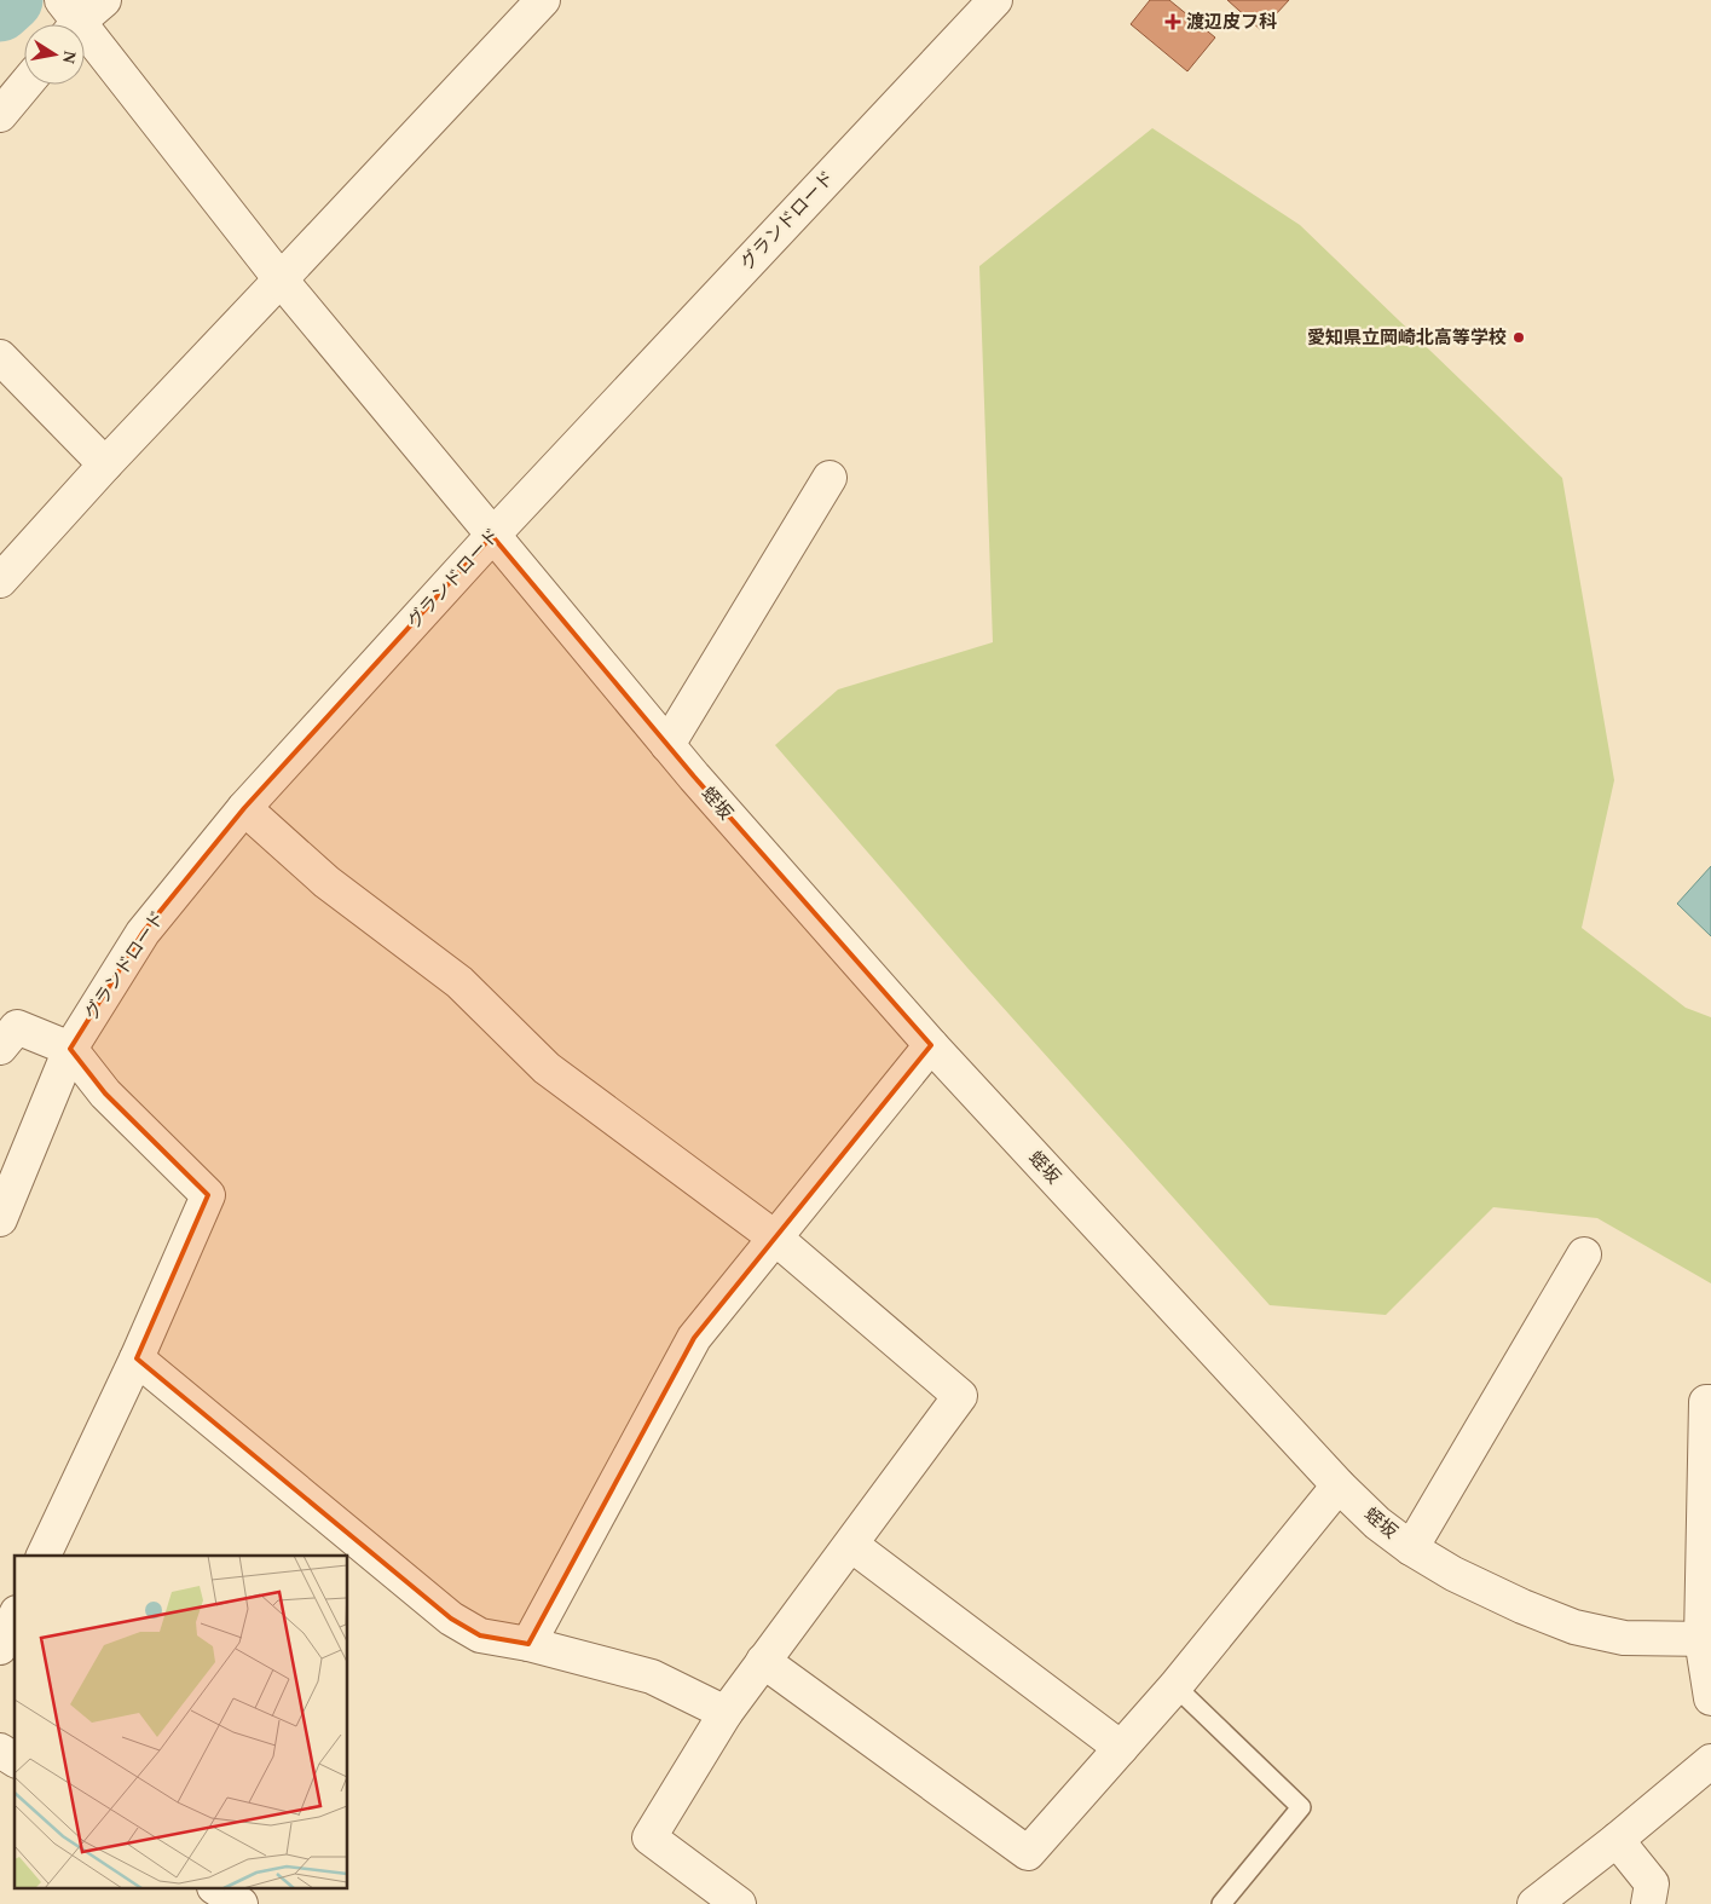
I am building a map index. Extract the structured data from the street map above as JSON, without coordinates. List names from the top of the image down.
{
  "streets": {
    "street": ["グランドロード", "蛭坂"]
  },
  "crossings": [
    ["グランドロード", "蛭坂"]
  ],
  "places": {
    "health": ["渡辺皮フ科"],
    "other": ["愛知県立岡崎北高等学校"]
  },
  "north": "right"
}
